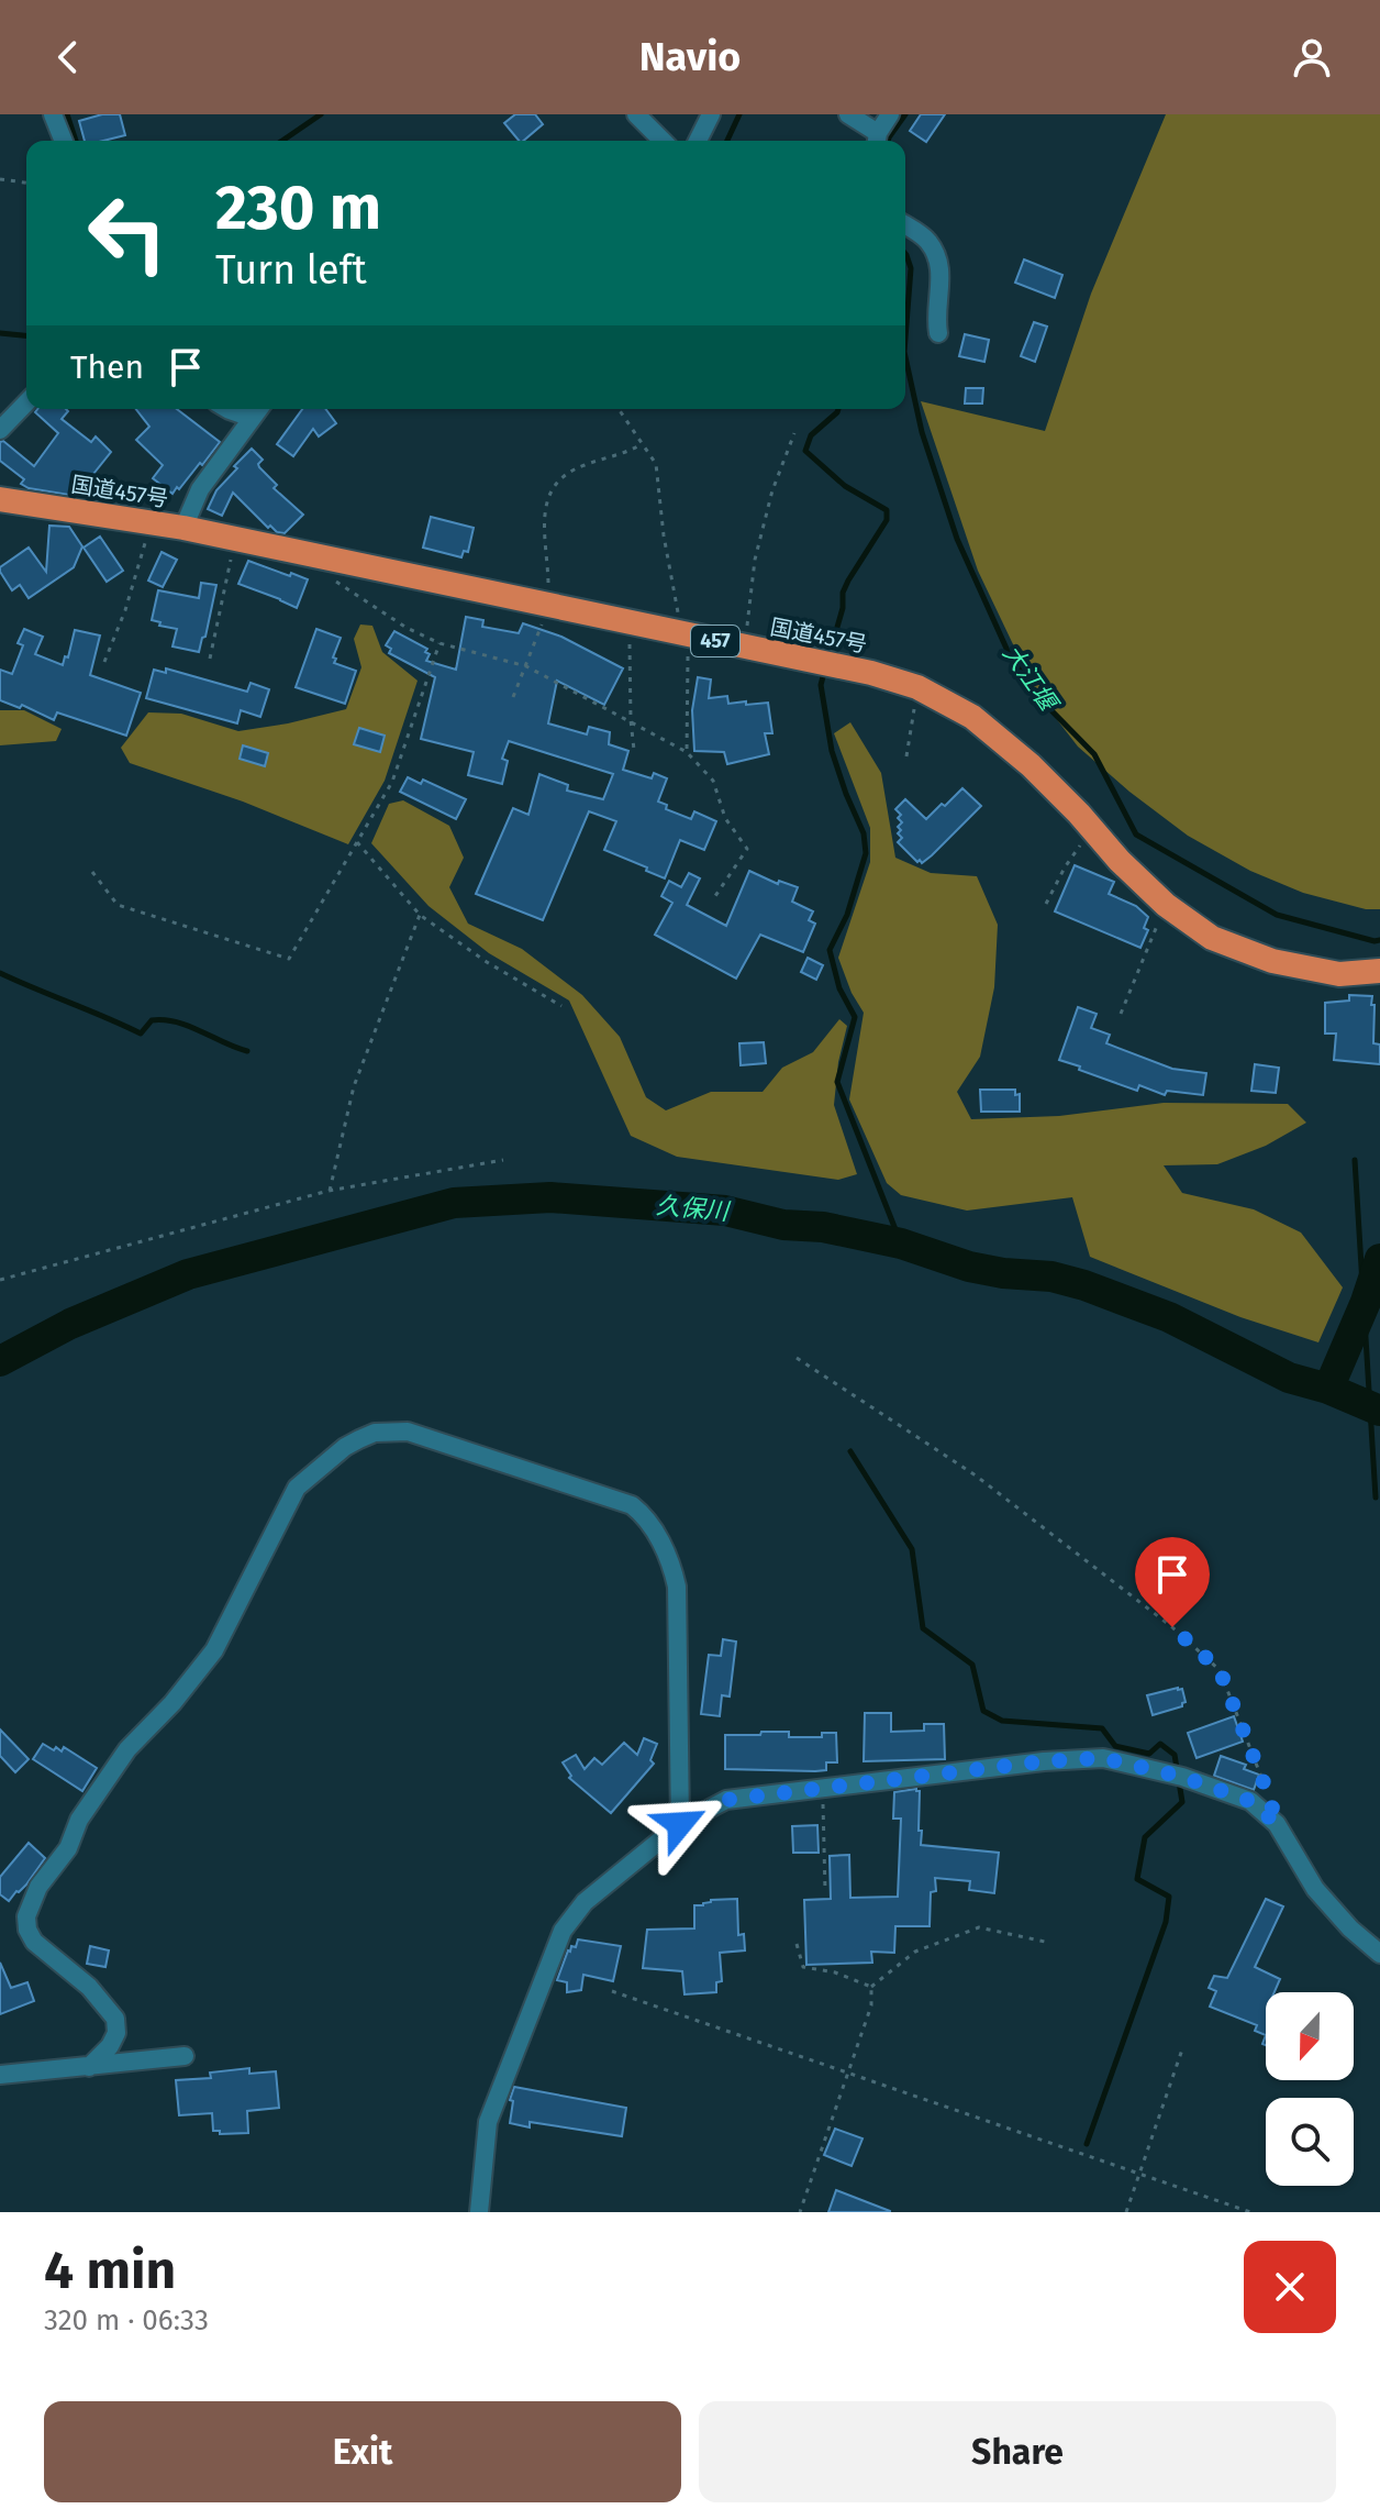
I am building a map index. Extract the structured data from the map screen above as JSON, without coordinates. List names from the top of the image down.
{
  "streets": {
    "highway": ["国道457号", "457"]
  },
  "water": ["大江堰", "久保川"],
  "north": "bottom",
  "page": {
    "header": "Navio",
    "turn": ["230 m", "Turn left"],
    "then": "Then",
    "heading": ["4 min", "320 m · 06:33"],
    "buttons": ["Exit", "Share"]
  }
}
